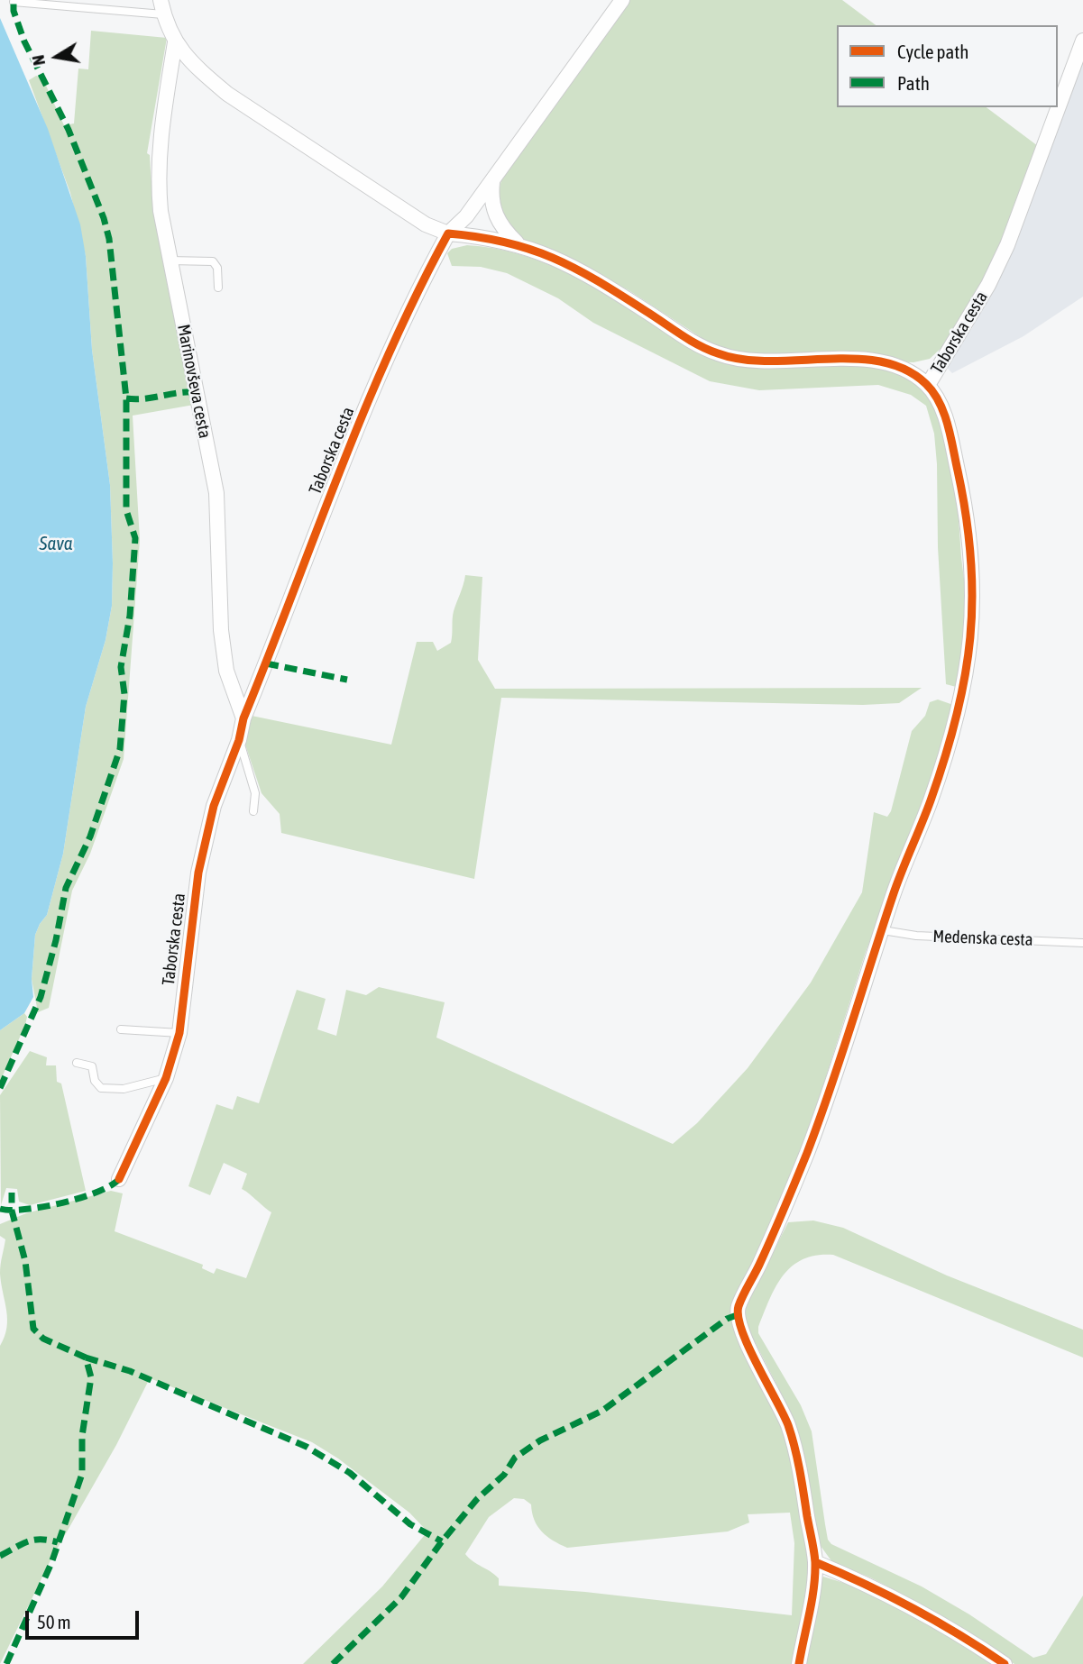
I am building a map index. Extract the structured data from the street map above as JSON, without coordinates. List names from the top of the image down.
{
  "streets": {
    "street": ["Taborska cesta", "Marinovševa cesta"],
    "lane": ["Medenska cesta"]
  },
  "crossings": [
    ["Taborska cesta", "Marinovševa cesta"]
  ],
  "water": ["Sava"],
  "legend": ["Cycle path", "Path"],
  "scale_bar": "50 m",
  "north": "left"
}
